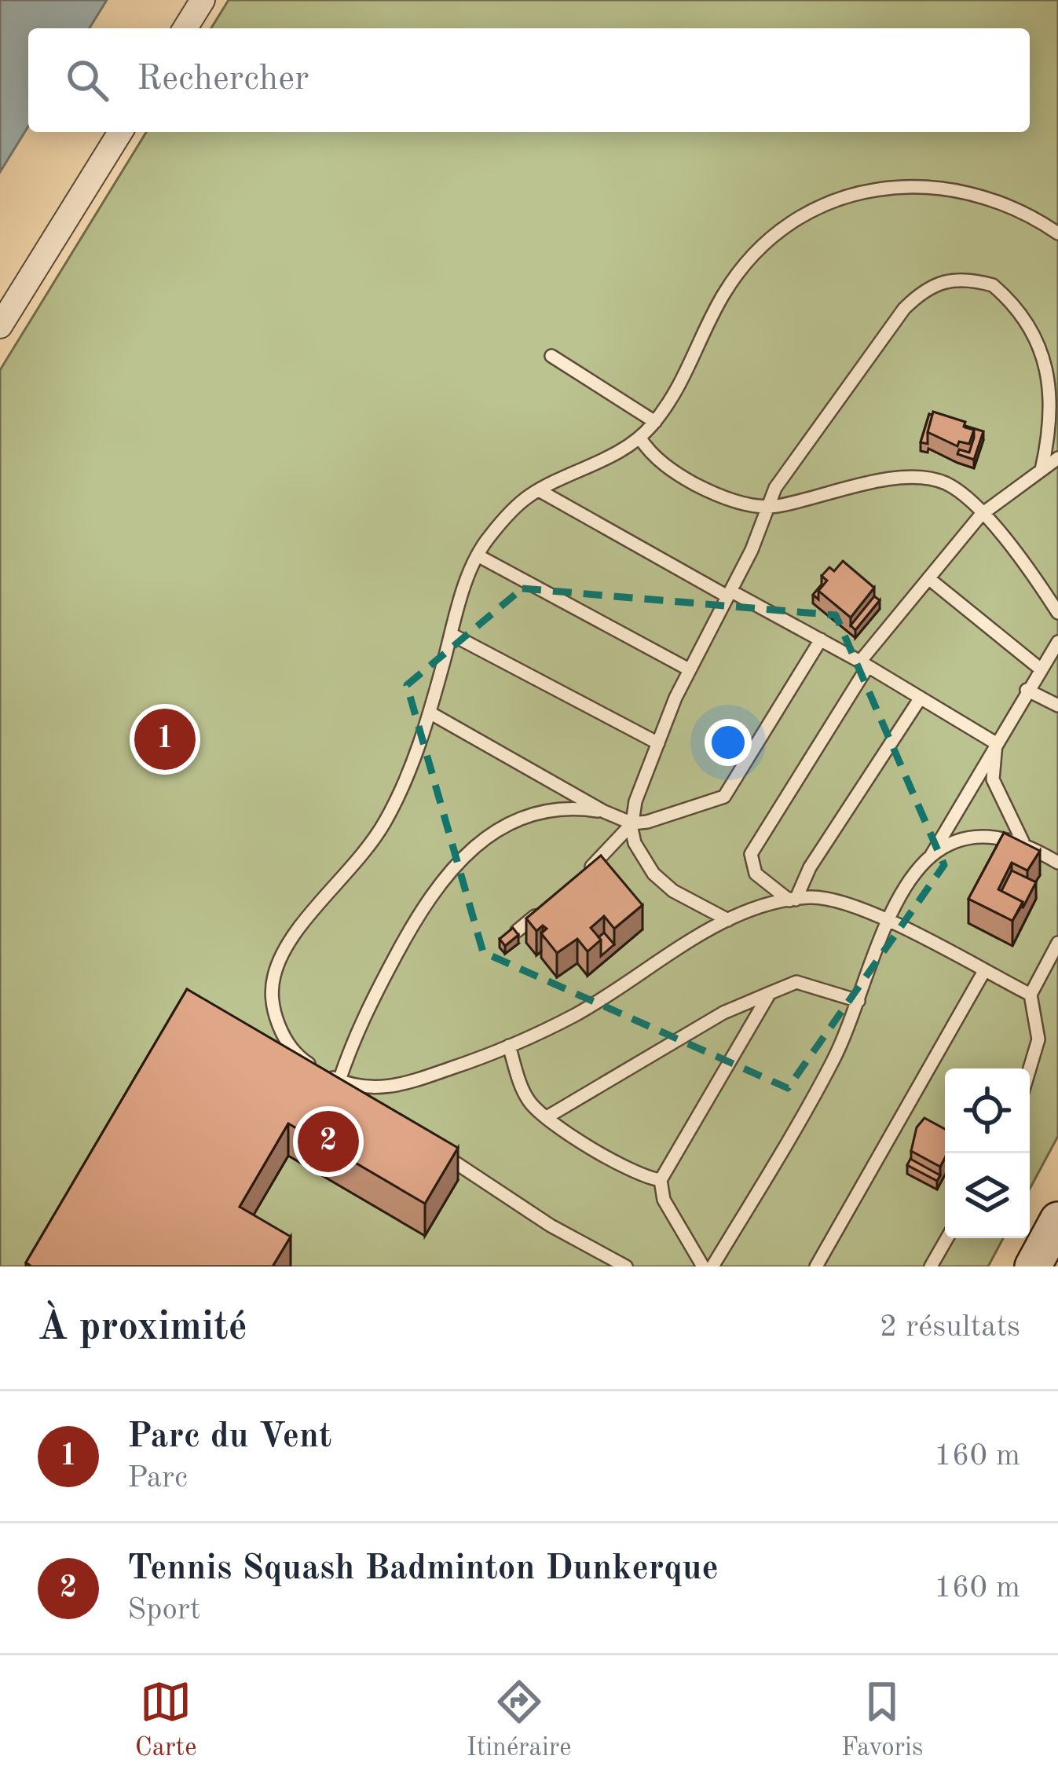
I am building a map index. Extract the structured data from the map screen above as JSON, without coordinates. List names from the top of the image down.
{
  "page": {
    "search": "Rechercher",
    "pins": ["1", "2"],
    "heading": ["À proximité", "2 résultats"],
    "list": [
      {
        "mark": "1",
        "name": "Parc du Vent",
        "note": "Parc",
        "value": "160 m"
      },
      {
        "mark": "2",
        "name": "Tennis Squash Badminton Dunkerque",
        "note": "Sport",
        "value": "160 m"
      }
    ],
    "nav": ["Carte", "Itinéraire", "Favoris"]
  }
}
